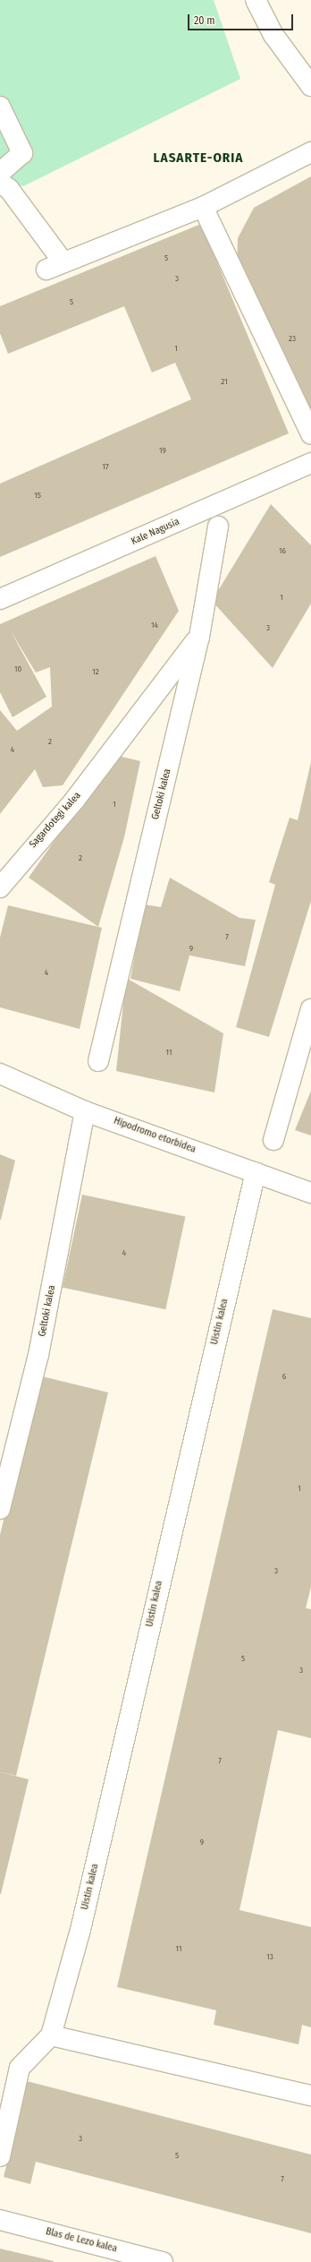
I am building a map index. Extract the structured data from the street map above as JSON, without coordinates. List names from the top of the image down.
{
  "streets": {
    "street": [
      "Kale Nagusia",
      "Geltoki kalea",
      "Sagardotegi kalea",
      "Hipodromo etorbidea",
      "Uistin kalea",
      "Blas de Lezo kalea"
    ]
  },
  "crossings": [
    ["Geltoki kalea", "Sagardotegi kalea"],
    ["Geltoki kalea", "Hipodromo etorbidea"],
    ["Hipodromo etorbidea", "Uistin kalea"]
  ],
  "districts": ["LASARTE-ORIA"],
  "house_numbers": [
    "5",
    "3",
    "5",
    "23",
    "1",
    "21",
    "19",
    "17",
    "15",
    "16",
    "1",
    "14",
    "3",
    "10",
    "12",
    "2",
    "4",
    "1",
    "2",
    "7",
    "9",
    "4",
    "11",
    "4",
    "6",
    "1",
    "3",
    "5",
    "3",
    "7",
    "9",
    "11",
    "13",
    "3",
    "5",
    "7"
  ],
  "scale_bar": "20 m"
}
